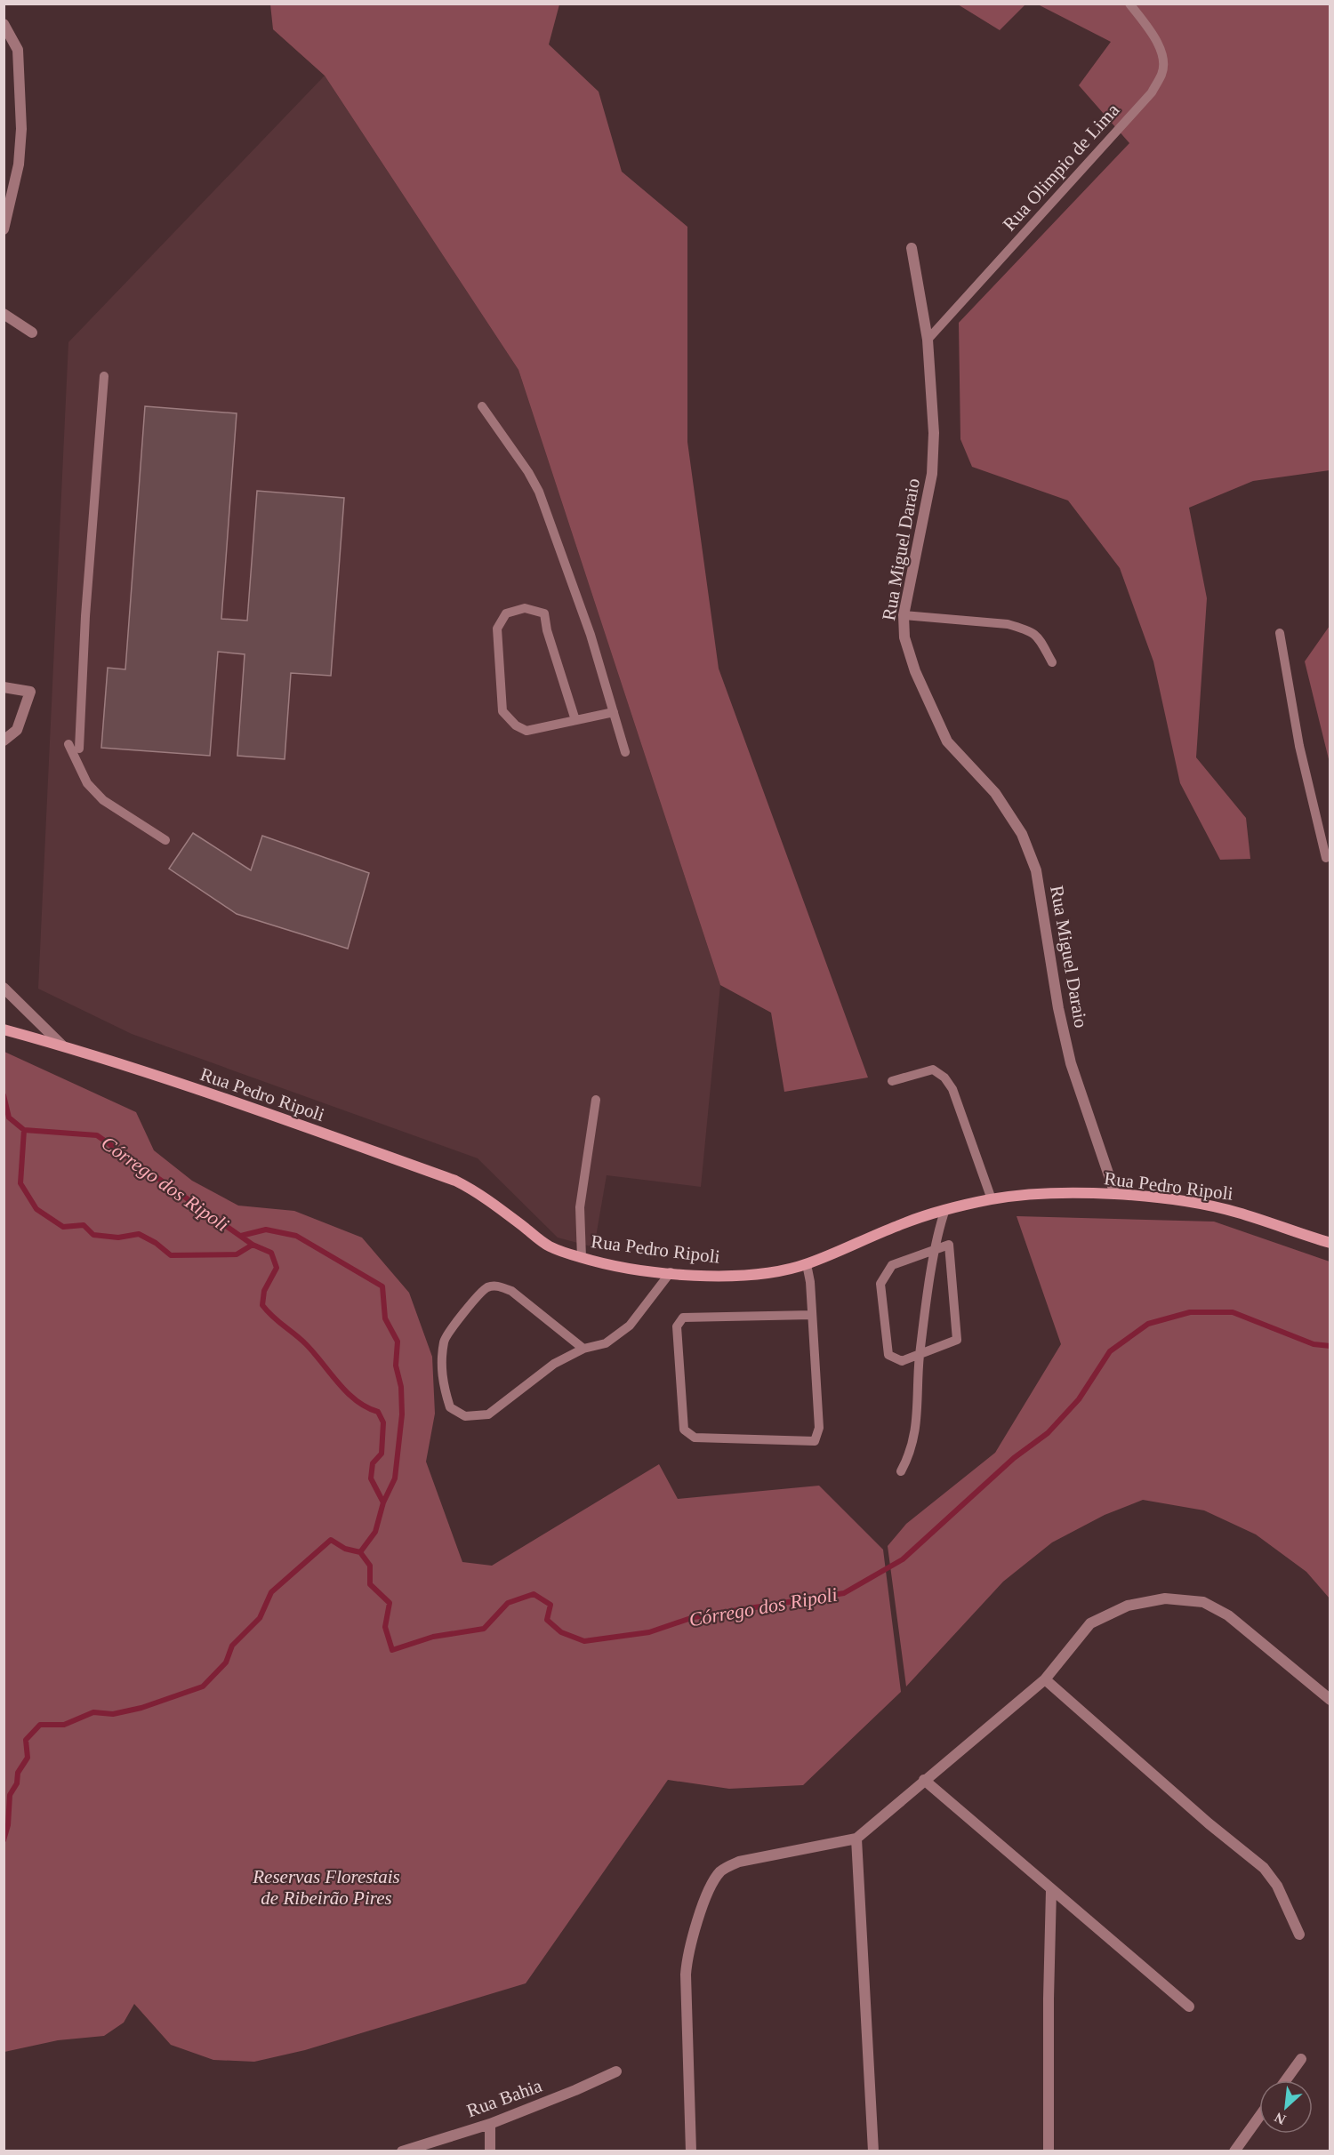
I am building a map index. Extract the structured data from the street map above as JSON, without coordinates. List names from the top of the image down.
{
  "streets": {
    "street": ["Rua Miguel Daraio", "Rua Pedro Ripoli", "Rua Bahia"],
    "lane": ["Rua Olimpio de Lima"]
  },
  "crossings": [
    ["Rua Olimpio de Lima", "Rua Miguel Daraio"],
    ["Rua Miguel Daraio", "Rua Pedro Ripoli"]
  ],
  "water": ["Córrego dos Ripoli"],
  "parks": ["Reservas Florestais de Ribeirão Pires"],
  "north": "bottom left"
}
